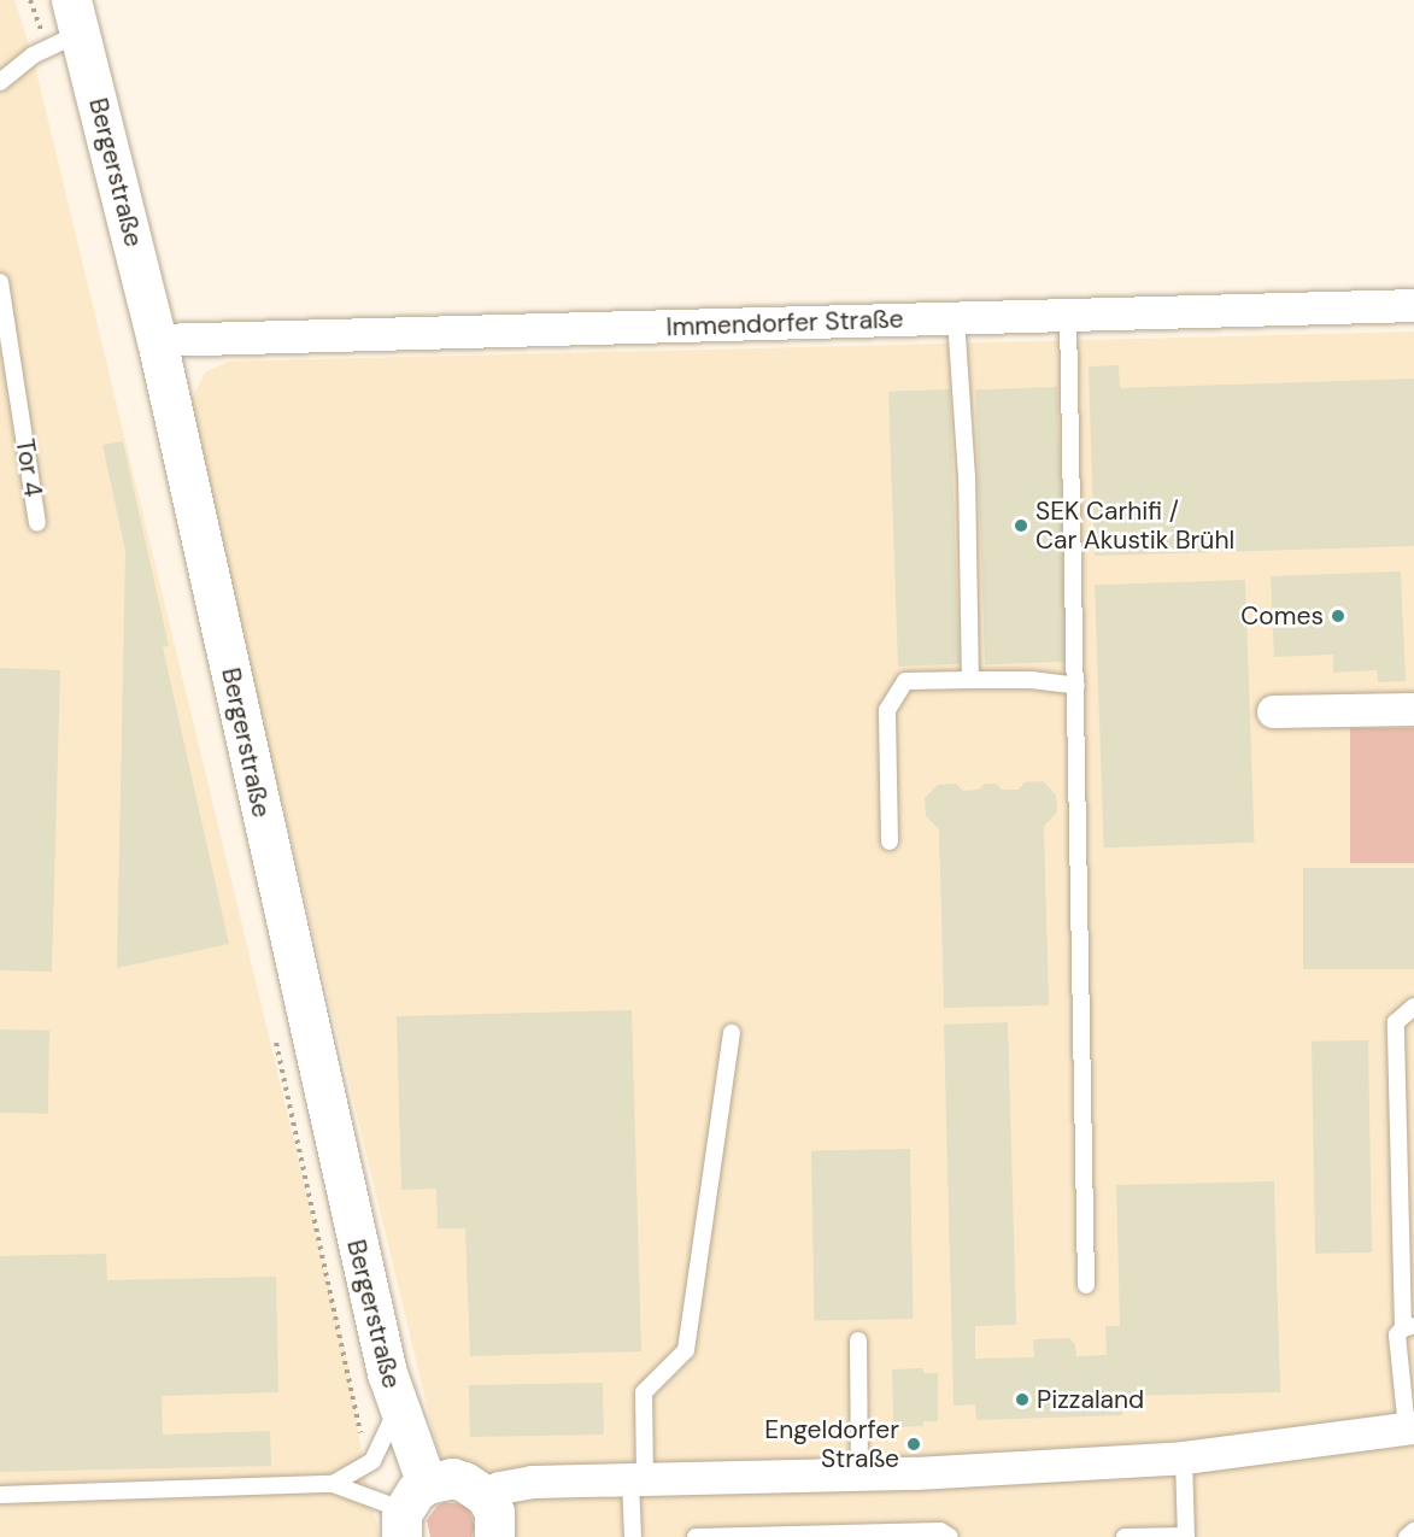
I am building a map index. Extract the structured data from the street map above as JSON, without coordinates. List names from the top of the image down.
{
  "streets": {
    "street": ["Bergerstraße", "Immendorfer Straße"],
    "lane": ["Tor 4"]
  },
  "crossings": [
    ["Bergerstraße", "Immendorfer Straße"]
  ],
  "places": [
    "SEK Carhifi / Car Akustik Brühl",
    "Comes",
    "Pizzaland",
    "Engeldorfer Straße"
  ]
}
